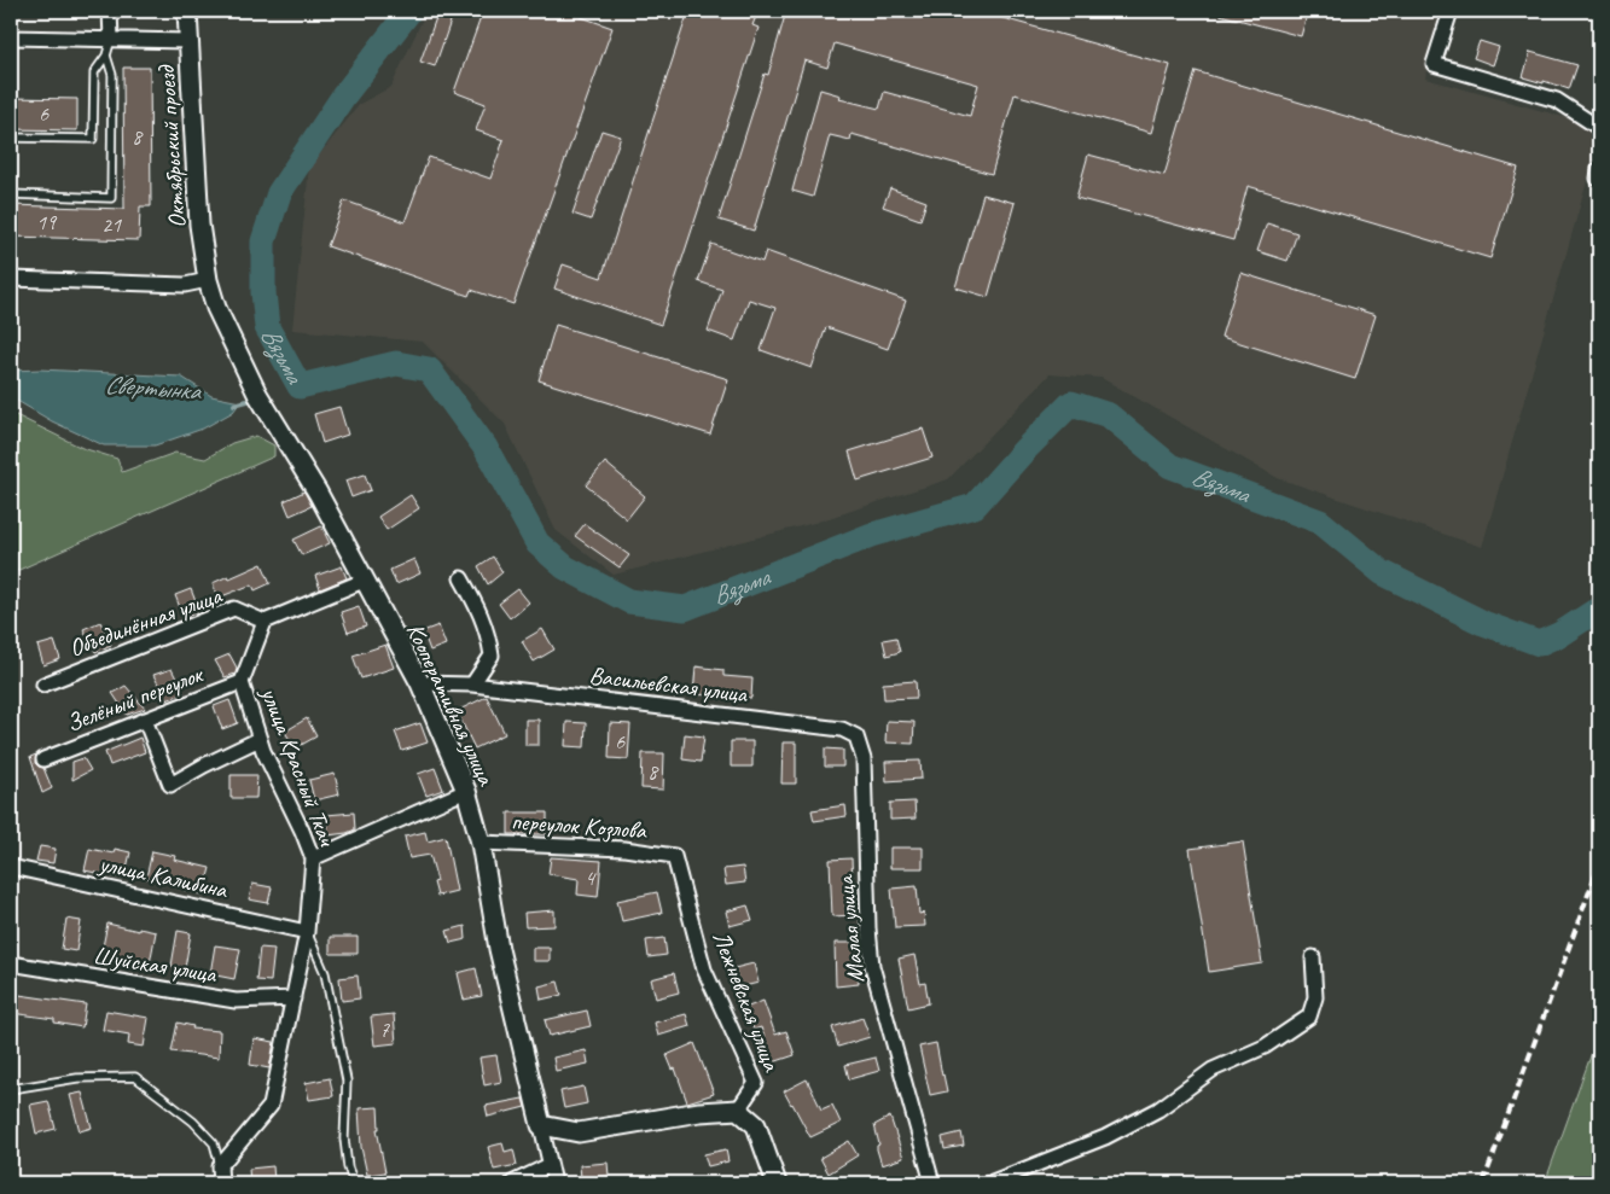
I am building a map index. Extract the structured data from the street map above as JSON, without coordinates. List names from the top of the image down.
{
  "streets": {
    "street": [
      "Октябрьский проезд",
      "Объединённая улица",
      "Васильевская улица",
      "Зелёный переулок",
      "Кооперативная улица",
      "улица Красный Ткач",
      "переулок Козлова",
      "улица Калибина",
      "Малая улица",
      "Шуйская улица",
      "Лежневская улица"
    ]
  },
  "crossings": [
    ["Октябрьский проезд", "Кооперативная улица"],
    ["Объединённая улица", "улица Красный Ткач"],
    ["Васильевская улица", "Кооперативная улица"],
    ["Васильевская улица", "Малая улица"],
    ["Зелёный переулок", "улица Красный Ткач"],
    ["Кооперативная улица", "переулок Козлова"],
    ["улица Красный Ткач", "улица Калибина"],
    ["улица Красный Ткач", "Шуйская улица"],
    ["переулок Козлова", "Лежневская улица"]
  ],
  "water": ["Вязьма", "Свертынка"],
  "house_numbers": [
    "6",
    "8",
    "19",
    "21",
    "6",
    "8",
    "4",
    "7"
  ]
}
